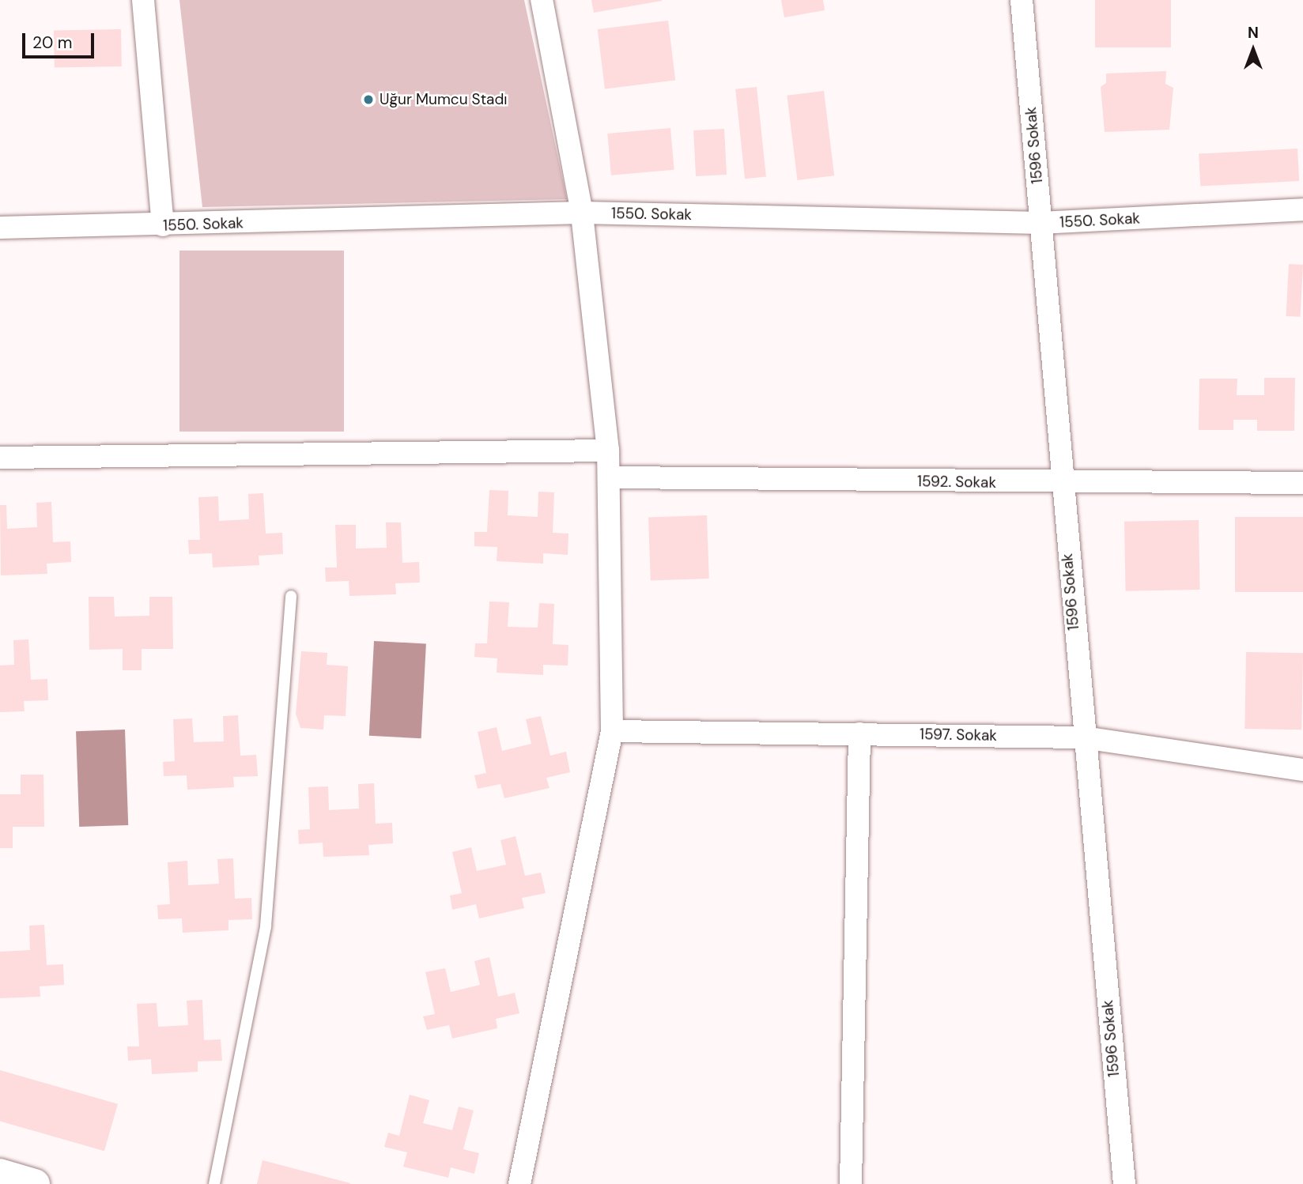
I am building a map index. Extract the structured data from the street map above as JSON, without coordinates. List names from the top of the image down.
{
  "streets": {
    "street": [
      "1596 Sokak",
      "1550. Sokak",
      "1592. Sokak",
      "1597. Sokak"
    ]
  },
  "crossings": [
    ["1596 Sokak", "1550. Sokak"],
    ["1596 Sokak", "1592. Sokak"],
    ["1596 Sokak", "1597. Sokak"]
  ],
  "places": ["Uğur Mumcu Stadı"],
  "scale_bar": "20 m",
  "north": "top"
}
